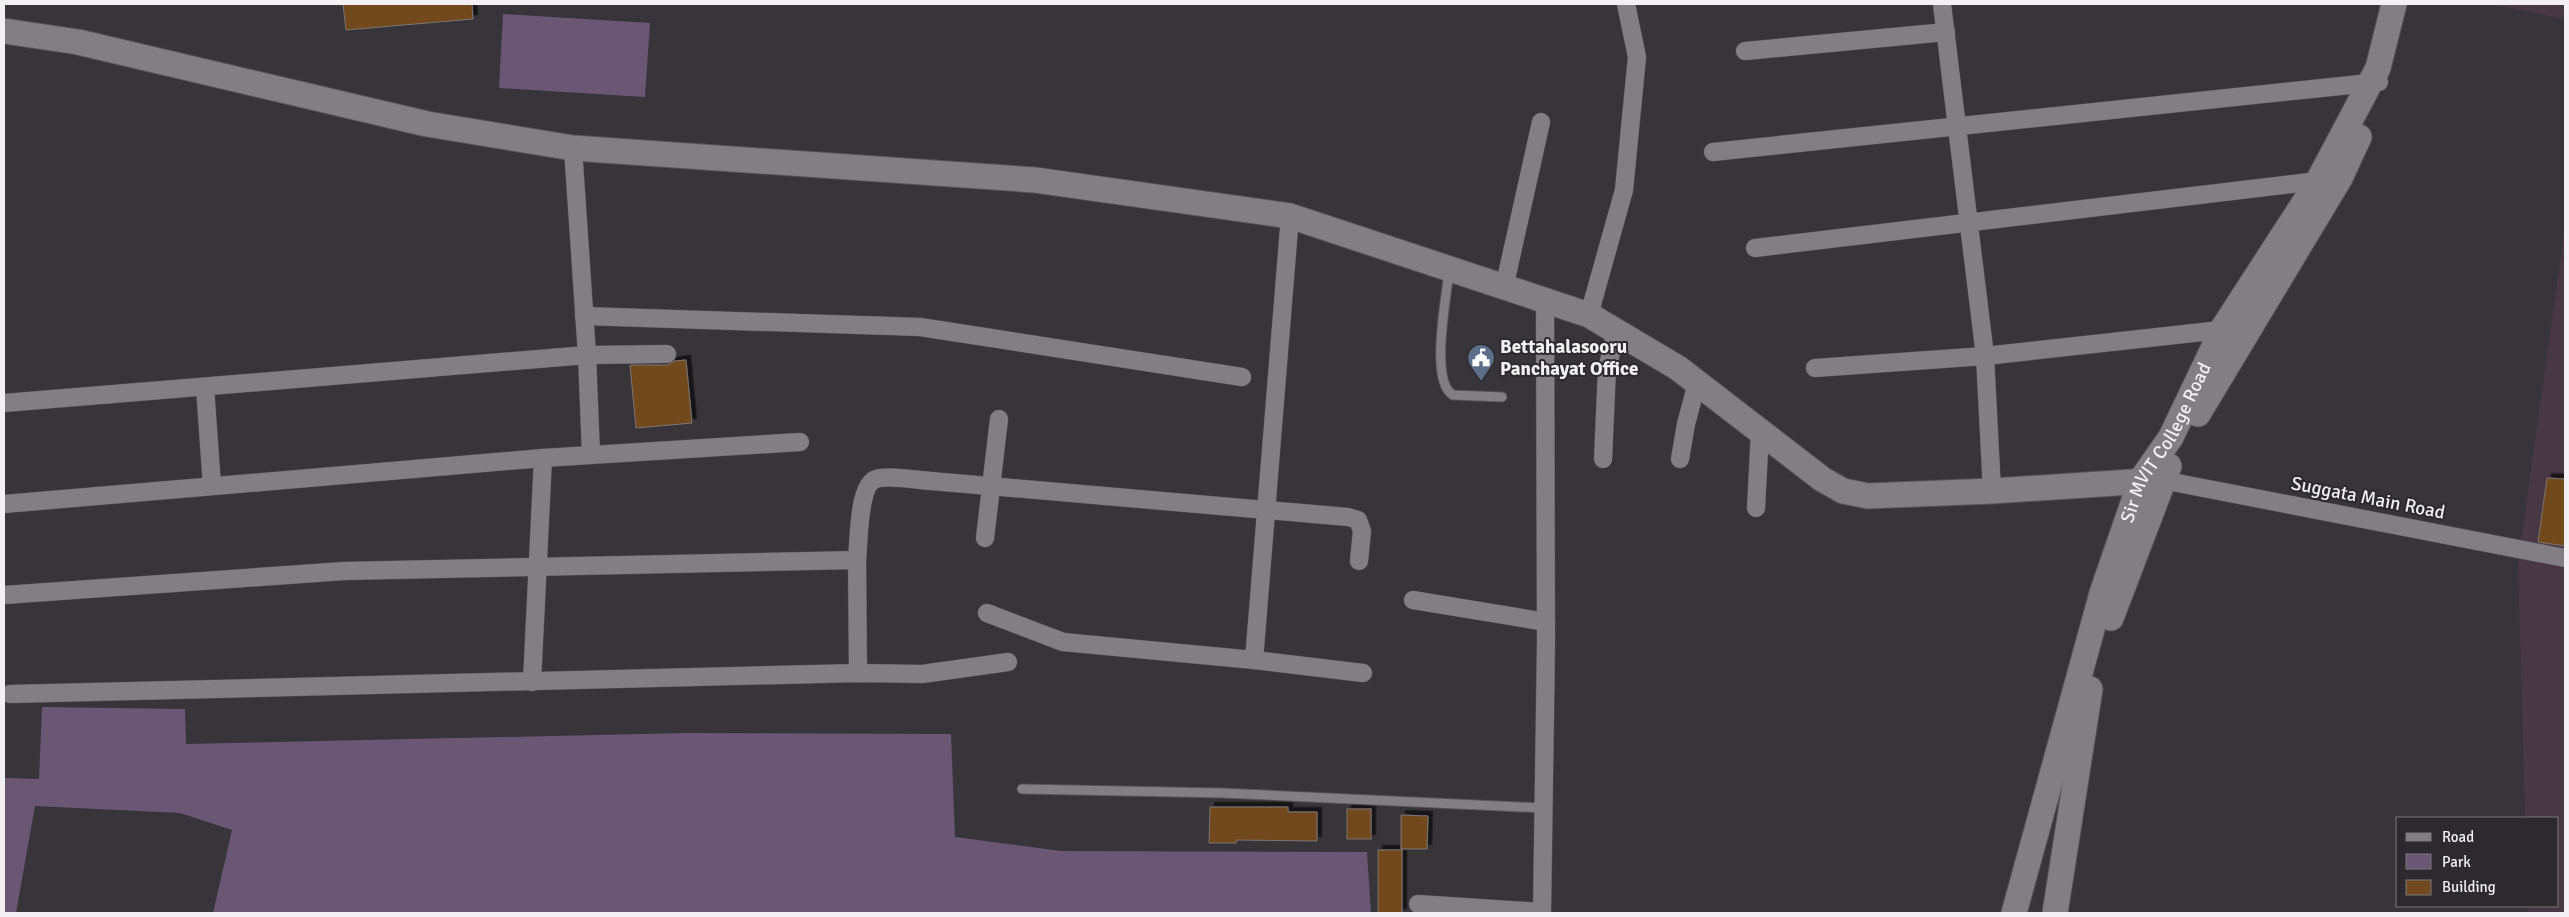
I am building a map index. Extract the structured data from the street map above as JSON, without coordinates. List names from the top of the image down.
{
  "streets": {
    "street": ["Sir MVIT College Road", "Suggata Main Road"]
  },
  "crossings": [
    ["Sir MVIT College Road", "Suggata Main Road"]
  ],
  "places": {
    "public building": ["Bettahalasooru Panchayat Office"]
  },
  "legend": ["Road", "Park", "Building"]
}
